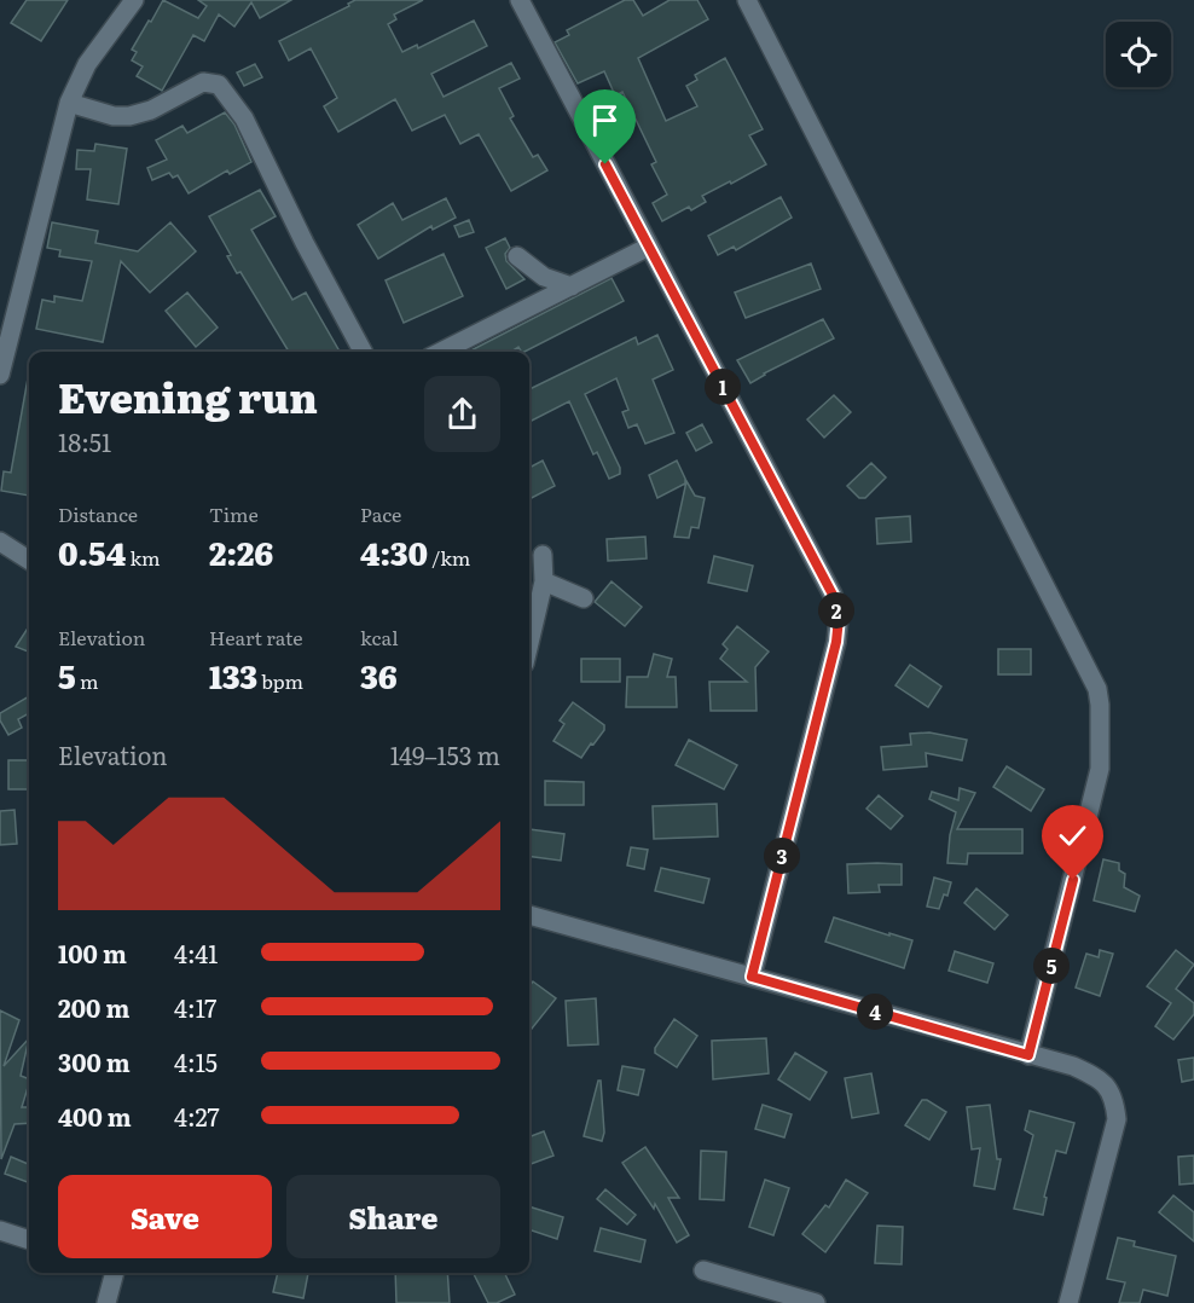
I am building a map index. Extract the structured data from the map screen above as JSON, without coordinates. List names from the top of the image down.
{
  "page": {
    "heading": ["Evening run", "18:51"],
    "pins": [
      "1",
      "2",
      "3",
      "5",
      "4"
    ],
    "stats": [
      ["Distance", "0.54 km"],
      ["Time", "2:26"],
      ["Pace", "4:30 /km"],
      ["Elevation", "5 m"],
      ["Heart rate", "133 bpm"],
      ["kcal", "36"]
    ],
    "chart": ["Elevation", "149–153 m"],
    "list": [
      {
        "name": "100 m",
        "note": "4:41"
      },
      {
        "name": "200 m",
        "note": "4:17"
      },
      {
        "name": "300 m",
        "note": "4:15"
      },
      {
        "name": "400 m",
        "note": "4:27"
      }
    ],
    "buttons": ["Save", "Share"]
  }
}
